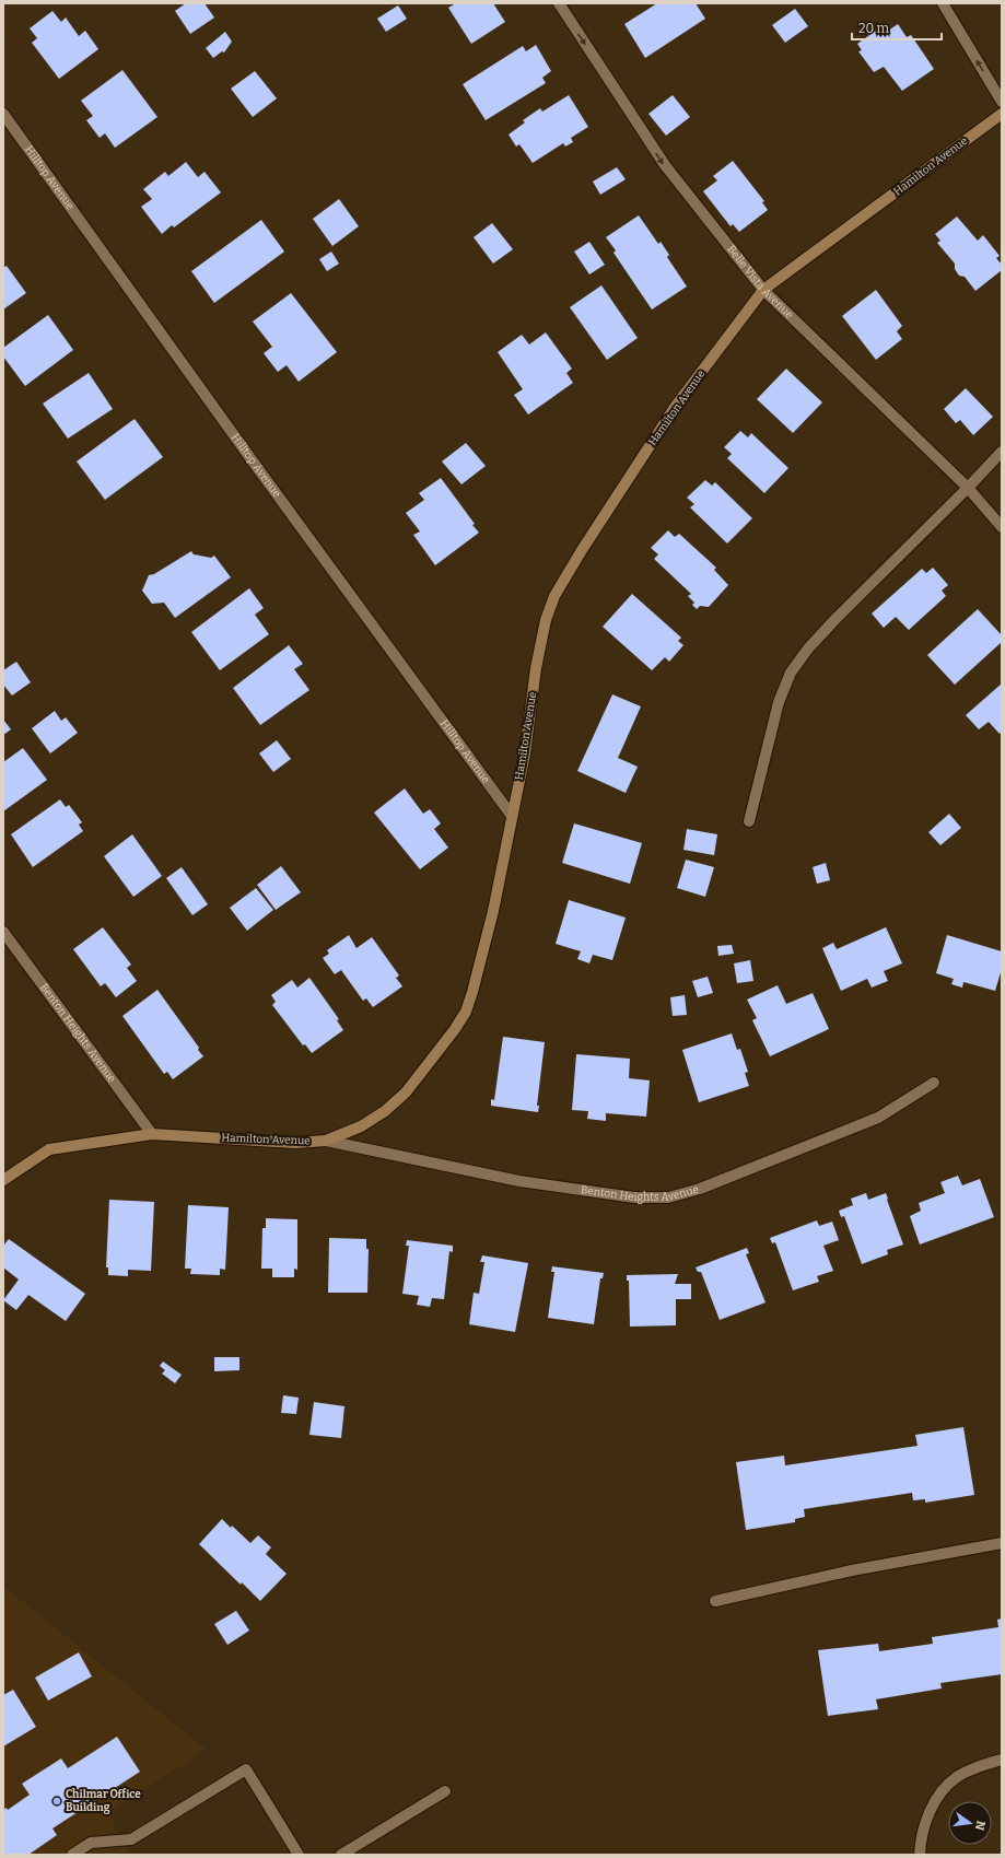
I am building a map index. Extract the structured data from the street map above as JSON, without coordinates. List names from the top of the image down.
{
  "streets": {
    "street": [
      "Hamilton Avenue",
      "Hilltop Avenue",
      "Belle Vista Avenue",
      "Benton Heights Avenue"
    ]
  },
  "crossings": [
    ["Hamilton Avenue", "Hilltop Avenue"],
    ["Hamilton Avenue", "Belle Vista Avenue"],
    ["Hamilton Avenue", "Benton Heights Avenue"]
  ],
  "one_way": ["Belle Vista Avenue"],
  "places": ["Chilmar Office Building"],
  "scale_bar": "20 m",
  "north": "right"
}
